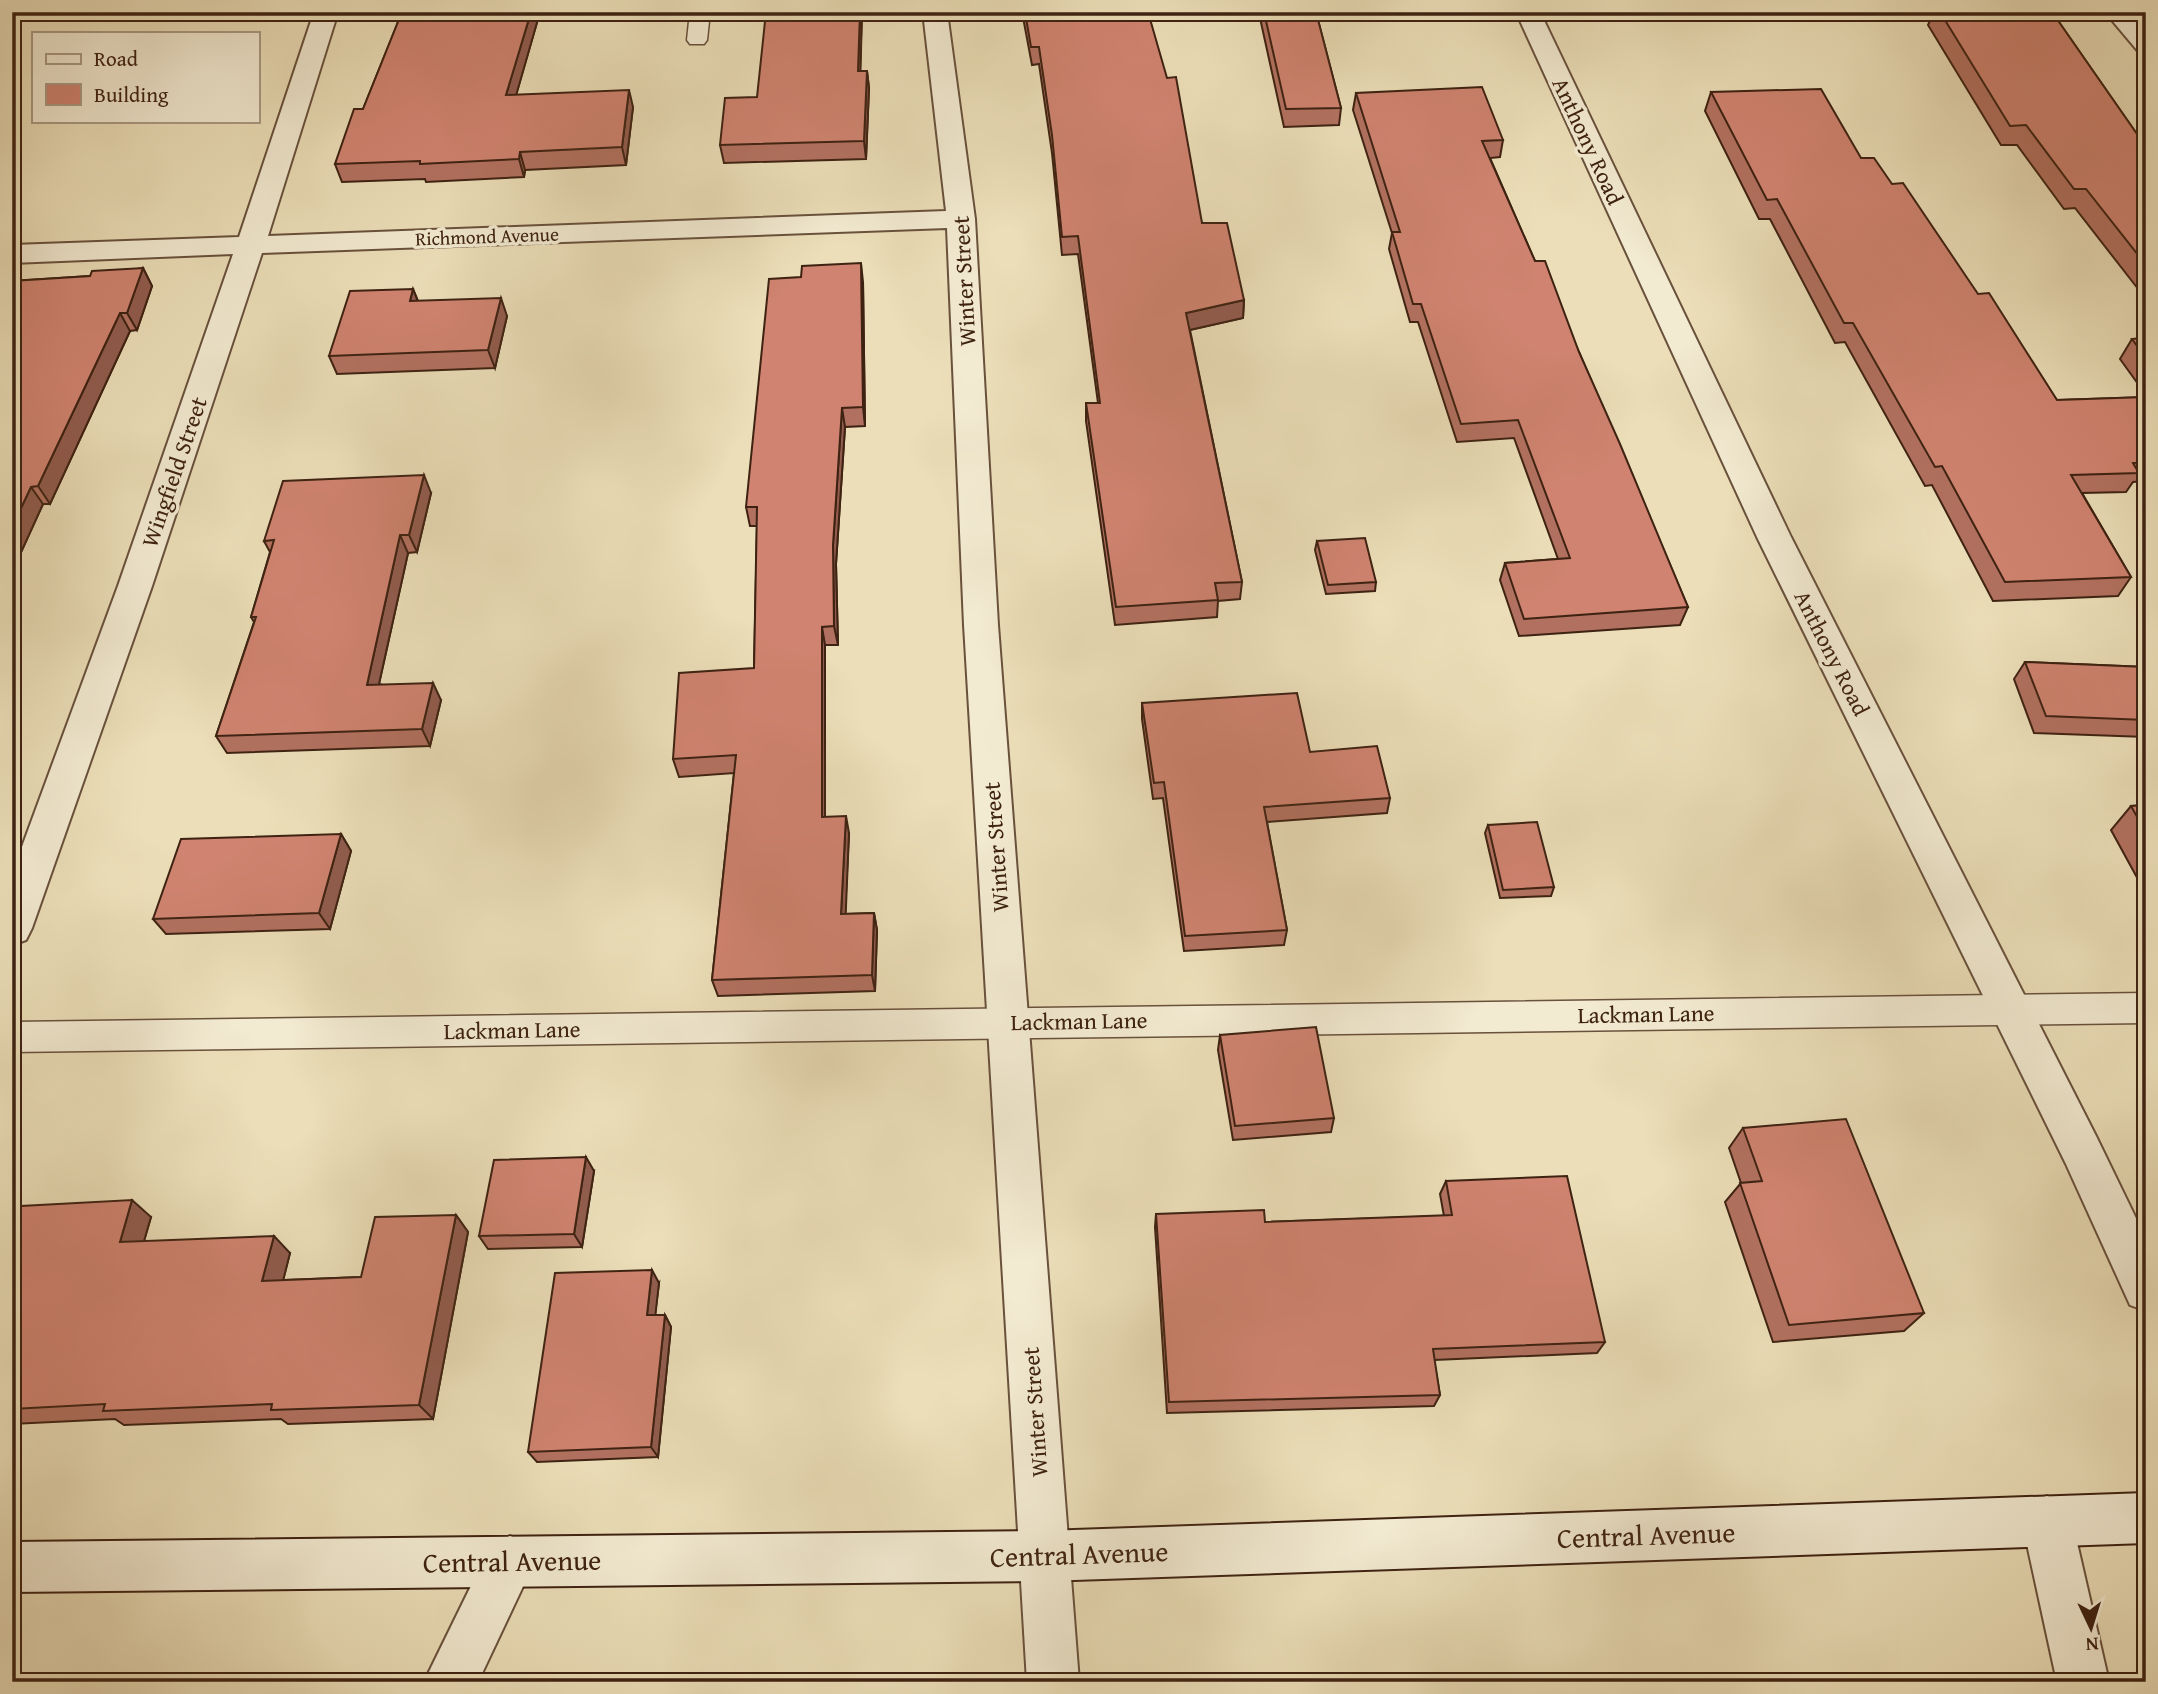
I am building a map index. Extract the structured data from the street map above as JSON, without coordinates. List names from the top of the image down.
{
  "streets": {
    "street": [
      "Anthony Road",
      "Richmond Avenue",
      "Winter Street",
      "Wingfield Street",
      "Central Avenue"
    ],
    "lane": ["Lackman Lane"]
  },
  "crossings": [
    ["Anthony Road", "Lackman Lane"],
    ["Richmond Avenue", "Winter Street"],
    ["Richmond Avenue", "Wingfield Street"],
    ["Winter Street", "Lackman Lane"],
    ["Winter Street", "Central Avenue"]
  ],
  "legend": ["Road", "Building"],
  "north": "bottom"
}
